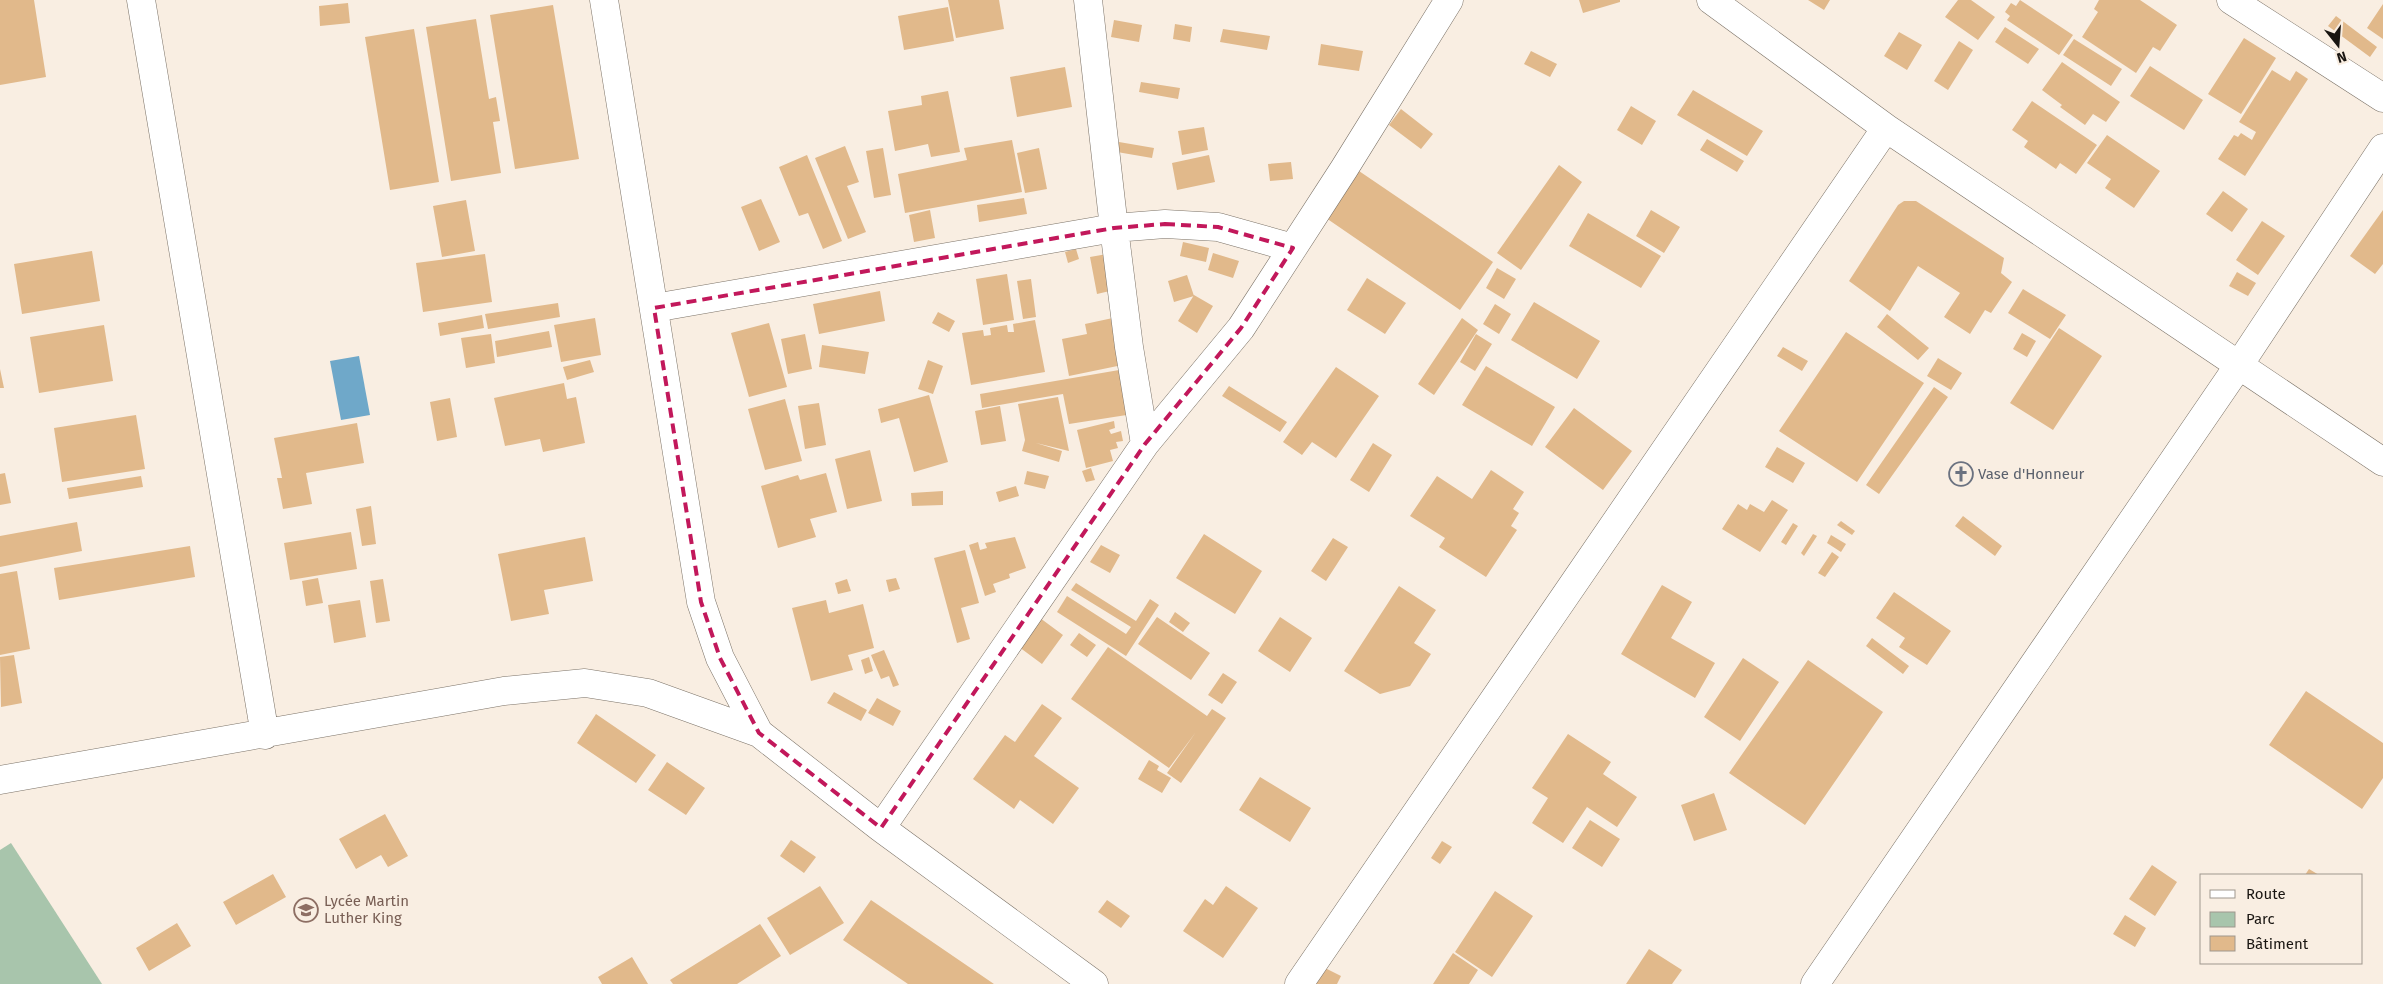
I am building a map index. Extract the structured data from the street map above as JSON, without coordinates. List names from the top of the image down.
{
  "places": {
    "church": ["Vase d'Honneur"],
    "school or university": ["Lycée Martin Luther King"]
  },
  "legend": ["Route", "Parc", "Bâtiment"],
  "north": "bottom"
}
